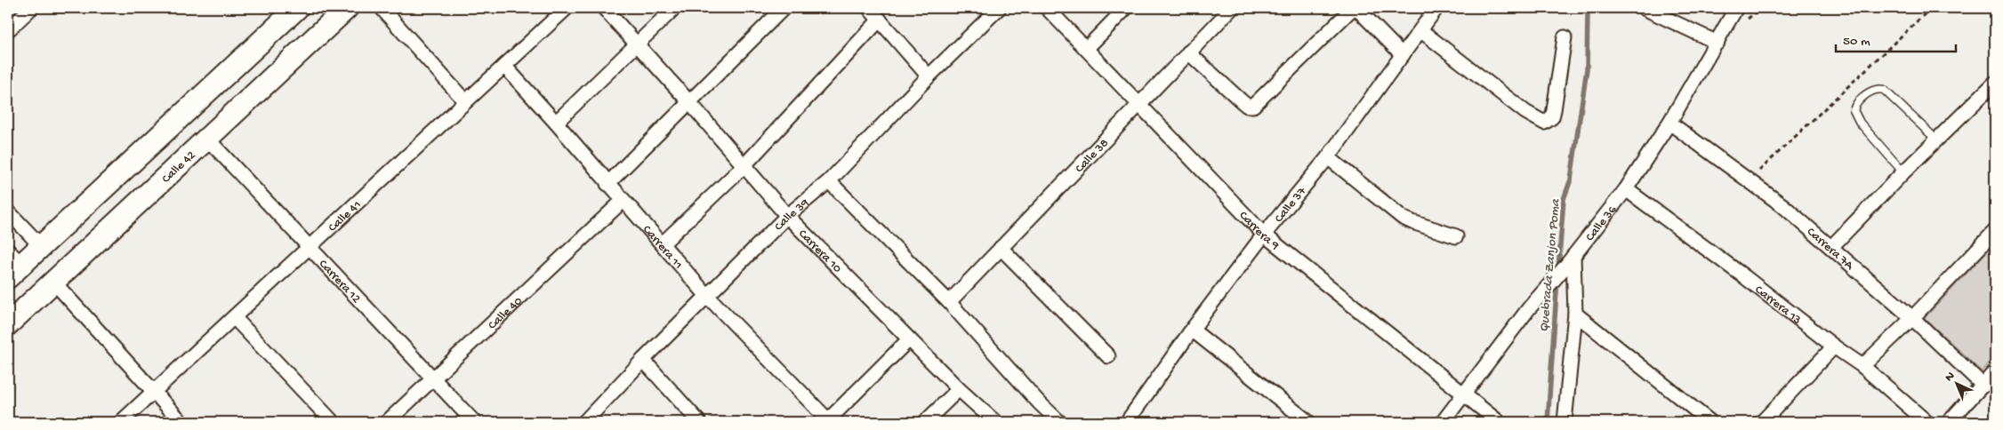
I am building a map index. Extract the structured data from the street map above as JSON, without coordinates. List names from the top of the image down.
{
  "streets": {
    "main road": ["Calle 42"],
    "street": [
      "Calle 38",
      "Calle 37",
      "Calle 39",
      "Calle 41",
      "Calle 36",
      "Carrera 9",
      "Carrera 11",
      "Carrera 7A",
      "Carrera 10",
      "Carrera 12",
      "Carrera 13",
      "Calle 40"
    ]
  },
  "crossings": [
    ["Calle 38", "Carrera 9"],
    ["Calle 42", "Carrera 12"],
    ["Calle 37", "Carrera 9"],
    ["Calle 39", "Carrera 11"],
    ["Calle 39", "Carrera 10"],
    ["Calle 41", "Carrera 11"],
    ["Calle 41", "Carrera 12"],
    ["Calle 36", "Carrera 9"],
    ["Calle 36", "Carrera 7A"],
    ["Calle 36", "Carrera 13"],
    ["Carrera 11", "Calle 40"],
    ["Carrera 12", "Calle 40"]
  ],
  "water": ["Quebrada Zanjon Poma"],
  "scale_bar": "50 m",
  "north": "top left"
}
